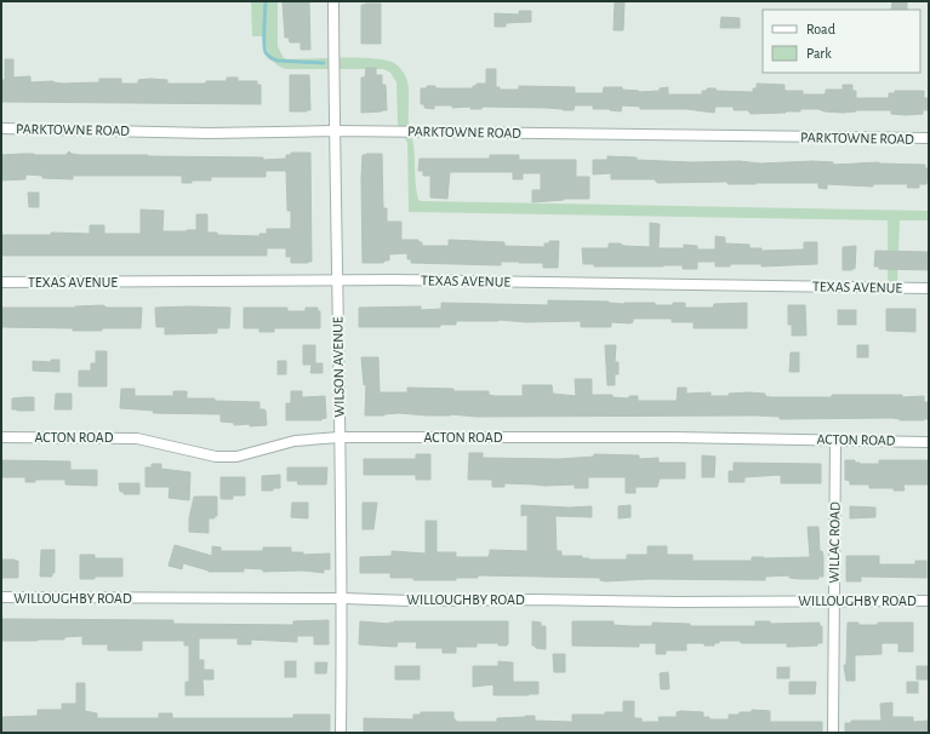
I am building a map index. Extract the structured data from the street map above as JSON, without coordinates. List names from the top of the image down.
{
  "streets": {
    "street": [
      "PARKTOWNE ROAD",
      "TEXAS AVENUE",
      "WILSON AVENUE",
      "ACTON ROAD",
      "WILLAC ROAD",
      "WILLOUGHBY ROAD"
    ]
  },
  "crossings": [
    ["PARKTOWNE ROAD", "WILSON AVENUE"],
    ["TEXAS AVENUE", "WILSON AVENUE"],
    ["WILSON AVENUE", "ACTON ROAD"],
    ["WILSON AVENUE", "WILLOUGHBY ROAD"],
    ["ACTON ROAD", "WILLAC ROAD"],
    ["WILLAC ROAD", "WILLOUGHBY ROAD"]
  ],
  "legend": ["Road", "Park"]
}
